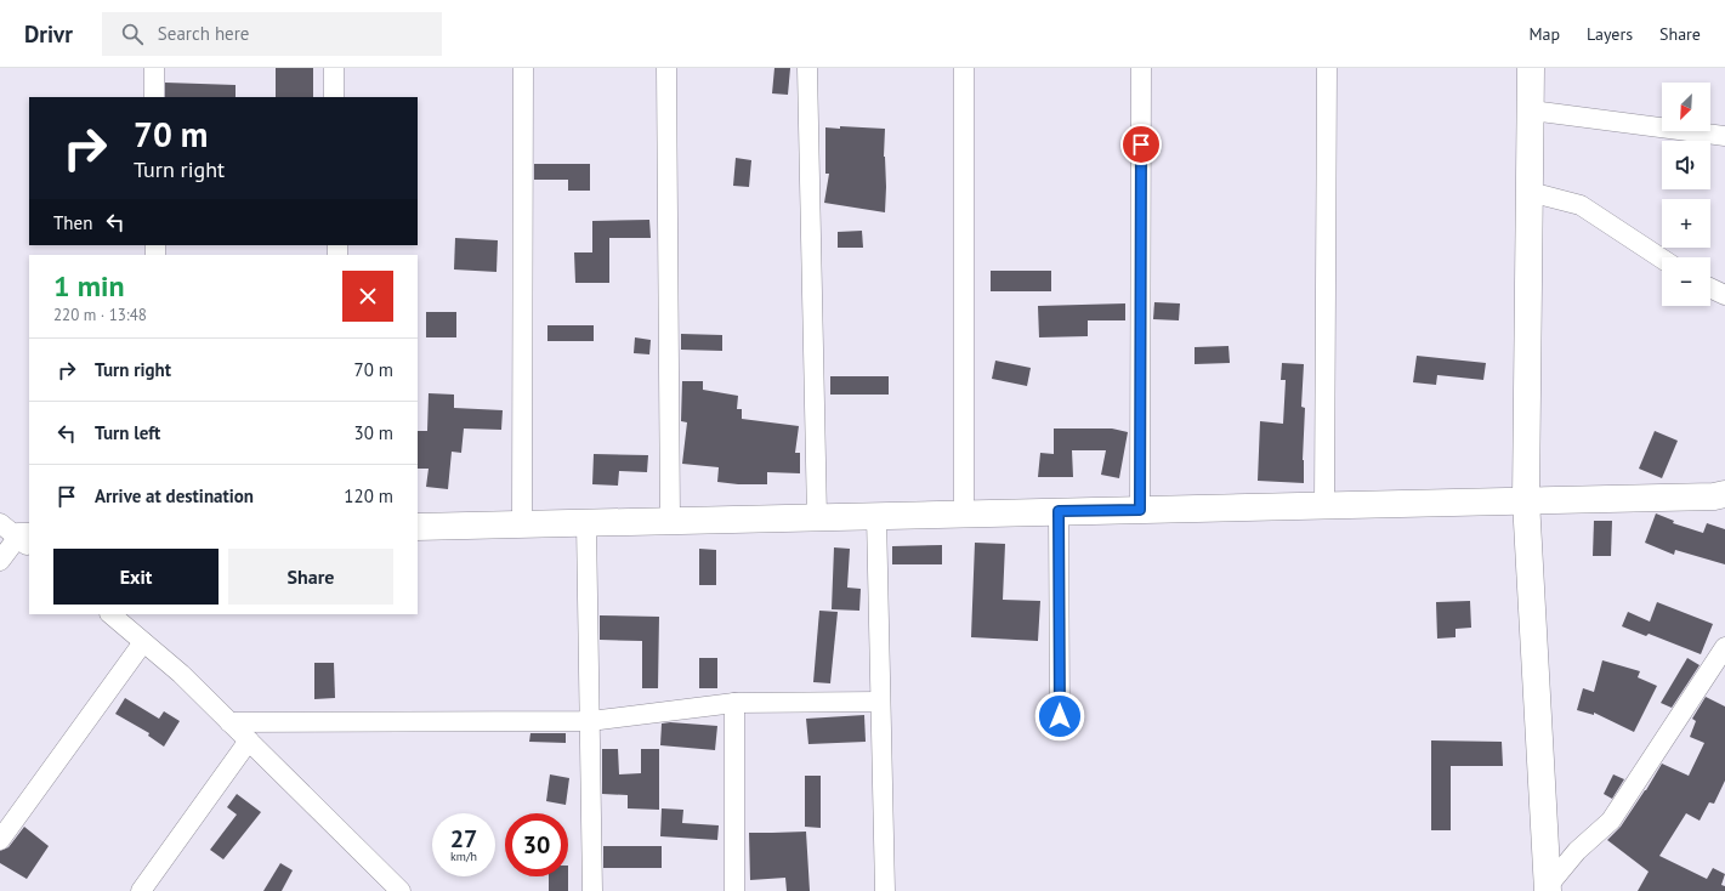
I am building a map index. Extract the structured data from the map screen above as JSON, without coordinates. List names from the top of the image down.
{
  "north": "bottom left",
  "page": {
    "header": "Drivr",
    "search": "Search here",
    "nav": ["Map", "Layers", "Share"],
    "map_buttons": ["+", "−"],
    "turn": ["70 m", "Turn right"],
    "then": "Then",
    "heading": ["1 min", "220 m · 13:48"],
    "list": [
      {
        "name": "Turn right",
        "value": "70 m"
      },
      {
        "name": "Turn left",
        "value": "30 m"
      },
      {
        "name": "Arrive at destination",
        "value": "120 m"
      }
    ],
    "buttons": ["Exit", "Share"],
    "speed": "27 km/h",
    "limit": "30"
  }
}
